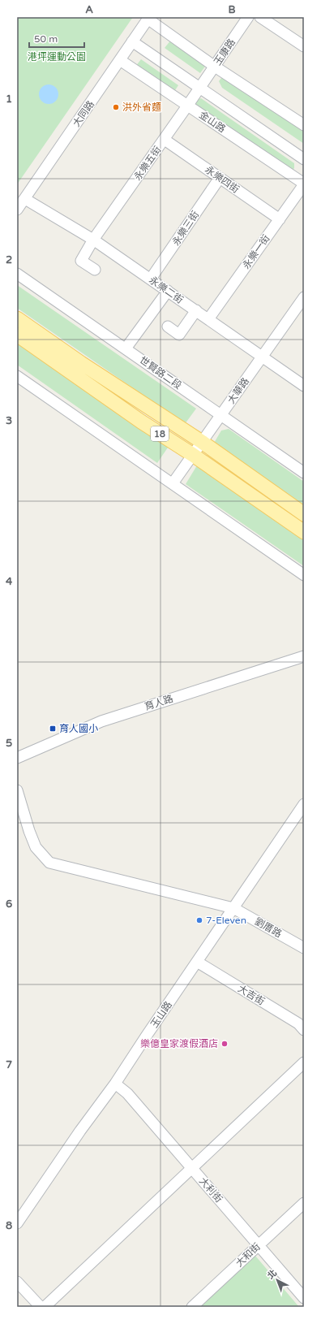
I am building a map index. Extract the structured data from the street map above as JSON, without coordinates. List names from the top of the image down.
{
  "streets": {
    "main road": ["18"],
    "street": [
      "玉康路",
      "大同路",
      "金山路",
      "永樂五街",
      "永樂四街",
      "永樂三街",
      "永樂一街",
      "永樂二街",
      "世賢路二段",
      "大華路",
      "育人路",
      "劉厝路",
      "大吉街",
      "玉山路",
      "大利街",
      "大和街"
    ]
  },
  "crossings": [
    ["玉康路", "永樂五街"],
    ["大同路", "金山路"],
    ["大同路", "永樂二街"],
    ["金山路", "永樂五街"],
    ["金山路", "永樂一街"],
    ["永樂五街", "永樂四街"],
    ["永樂五街", "永樂二街"],
    ["永樂四街", "永樂三街"],
    ["永樂四街", "永樂一街"],
    ["永樂三街", "永樂二街"],
    ["永樂一街", "永樂二街"],
    ["永樂二街", "大華路"],
    ["世賢路二段", "大華路"],
    ["大華路", "18"],
    ["劉厝路", "玉山路"],
    ["大吉街", "玉山路"],
    ["玉山路", "大利街"],
    ["大利街", "大和街"]
  ],
  "parks": ["港坪運動公園"],
  "places": {
    "other": ["洪外省麵", "7-Eleven", "樂億皇家渡假酒店"],
    "transit": ["育人國小"]
  },
  "scale_bar": "50 m",
  "north": "top left",
  "grid": {
    "columns": ["A", "B"],
    "rows": [
      "1",
      "2",
      "3",
      "4",
      "5",
      "6",
      "7",
      "8"
    ]
  }
}
